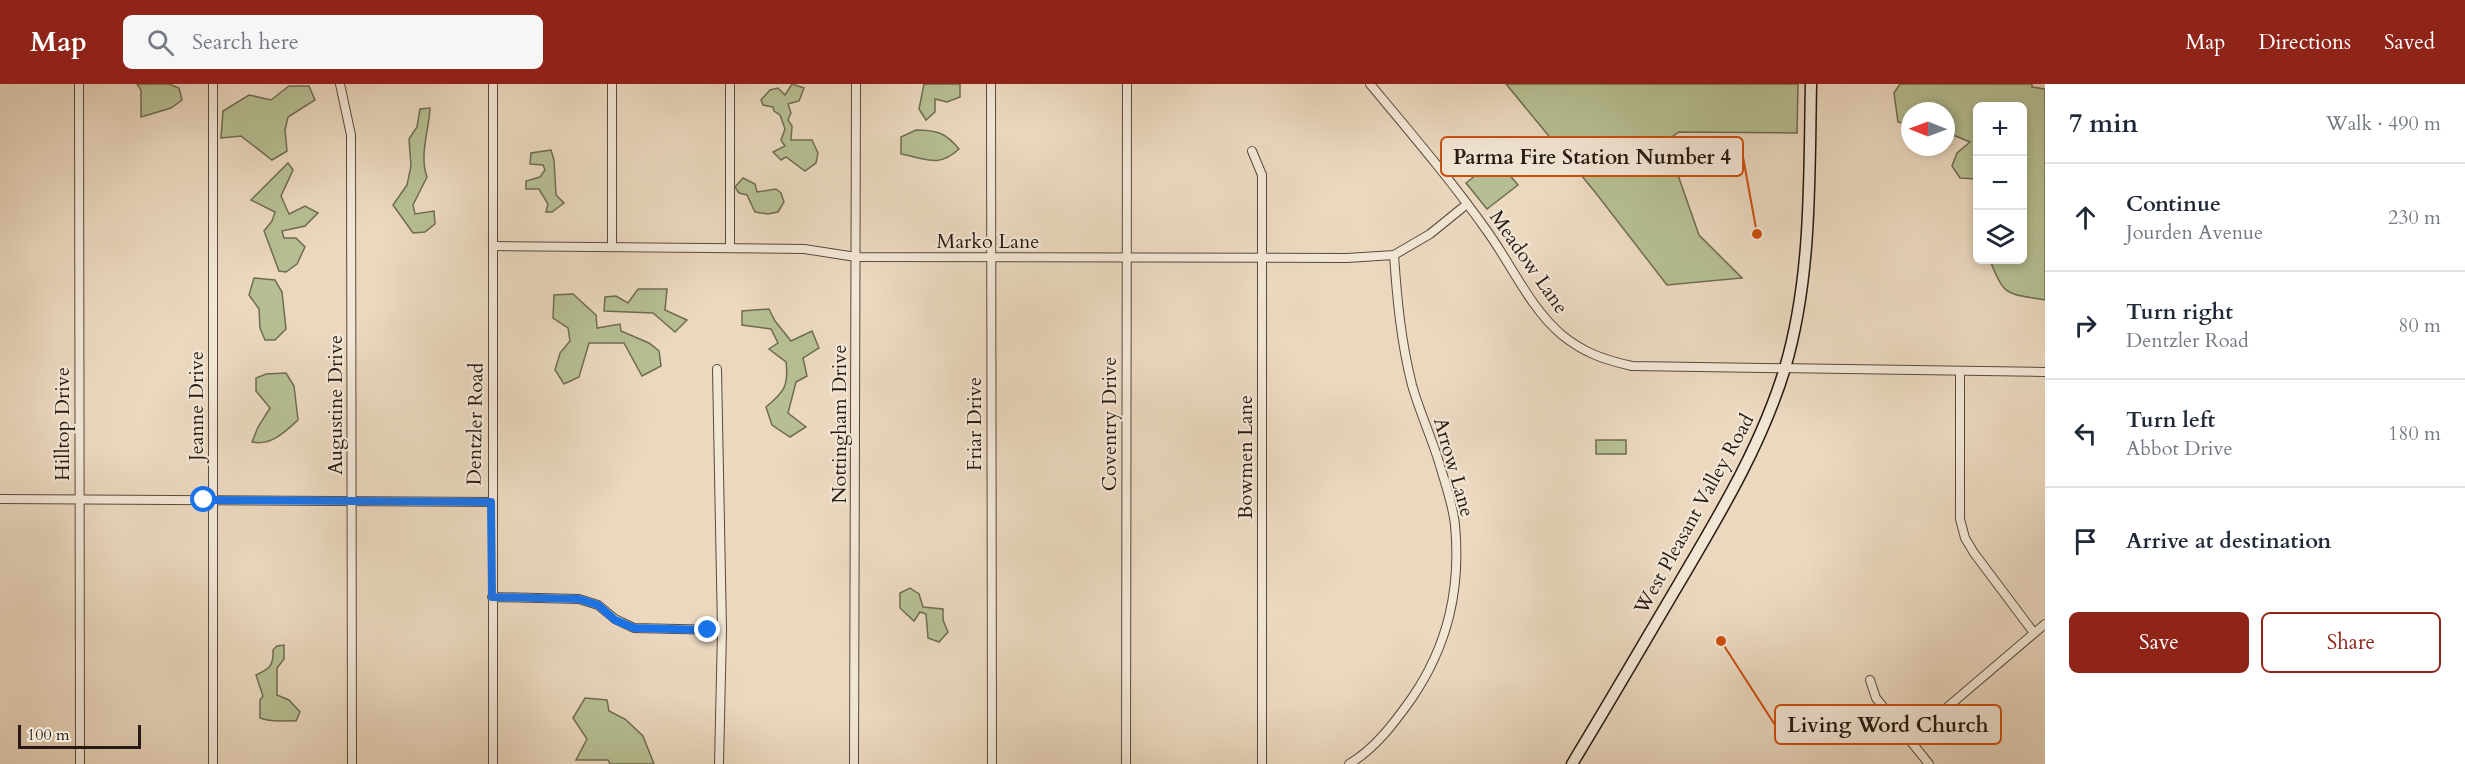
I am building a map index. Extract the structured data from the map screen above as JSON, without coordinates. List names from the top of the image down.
{
  "streets": {
    "main road": ["West Pleasant Valley Road"],
    "street": [
      "Marko Lane",
      "Meadow Lane",
      "Augustine Drive",
      "Jeanne Drive",
      "Hilltop Drive",
      "Dentzler Road",
      "Nottingham Drive",
      "Friar Drive",
      "Coventry Drive",
      "Bowmen Lane",
      "Arrow Lane"
    ]
  },
  "crossings": [
    ["Marko Lane", "Meadow Lane"],
    ["Marko Lane", "Dentzler Road"],
    ["Marko Lane", "Nottingham Drive"],
    ["Marko Lane", "Friar Drive"],
    ["Marko Lane", "Coventry Drive"],
    ["Marko Lane", "Bowmen Lane"],
    ["Marko Lane", "Arrow Lane"],
    ["Meadow Lane", "West Pleasant Valley Road"]
  ],
  "places": ["Parma Fire Station Number 4", "Living Word Church"],
  "scale_bar": "100 m",
  "north": "left",
  "page": {
    "header": "Map",
    "search": "Search here",
    "nav": ["Map", "Directions", "Saved"],
    "heading": ["7 min", "Walk · 490 m"],
    "map_buttons": ["+", "−"],
    "list": [
      ["Continue", "Jourden Avenue", "230 m"],
      ["Turn right", "Dentzler Road", "80 m"],
      ["Turn left", "Abbot Drive", "180 m"],
      "Arrive at destination"
    ],
    "buttons": ["Save", "Share"],
    "scale": "100 m"
  }
}
